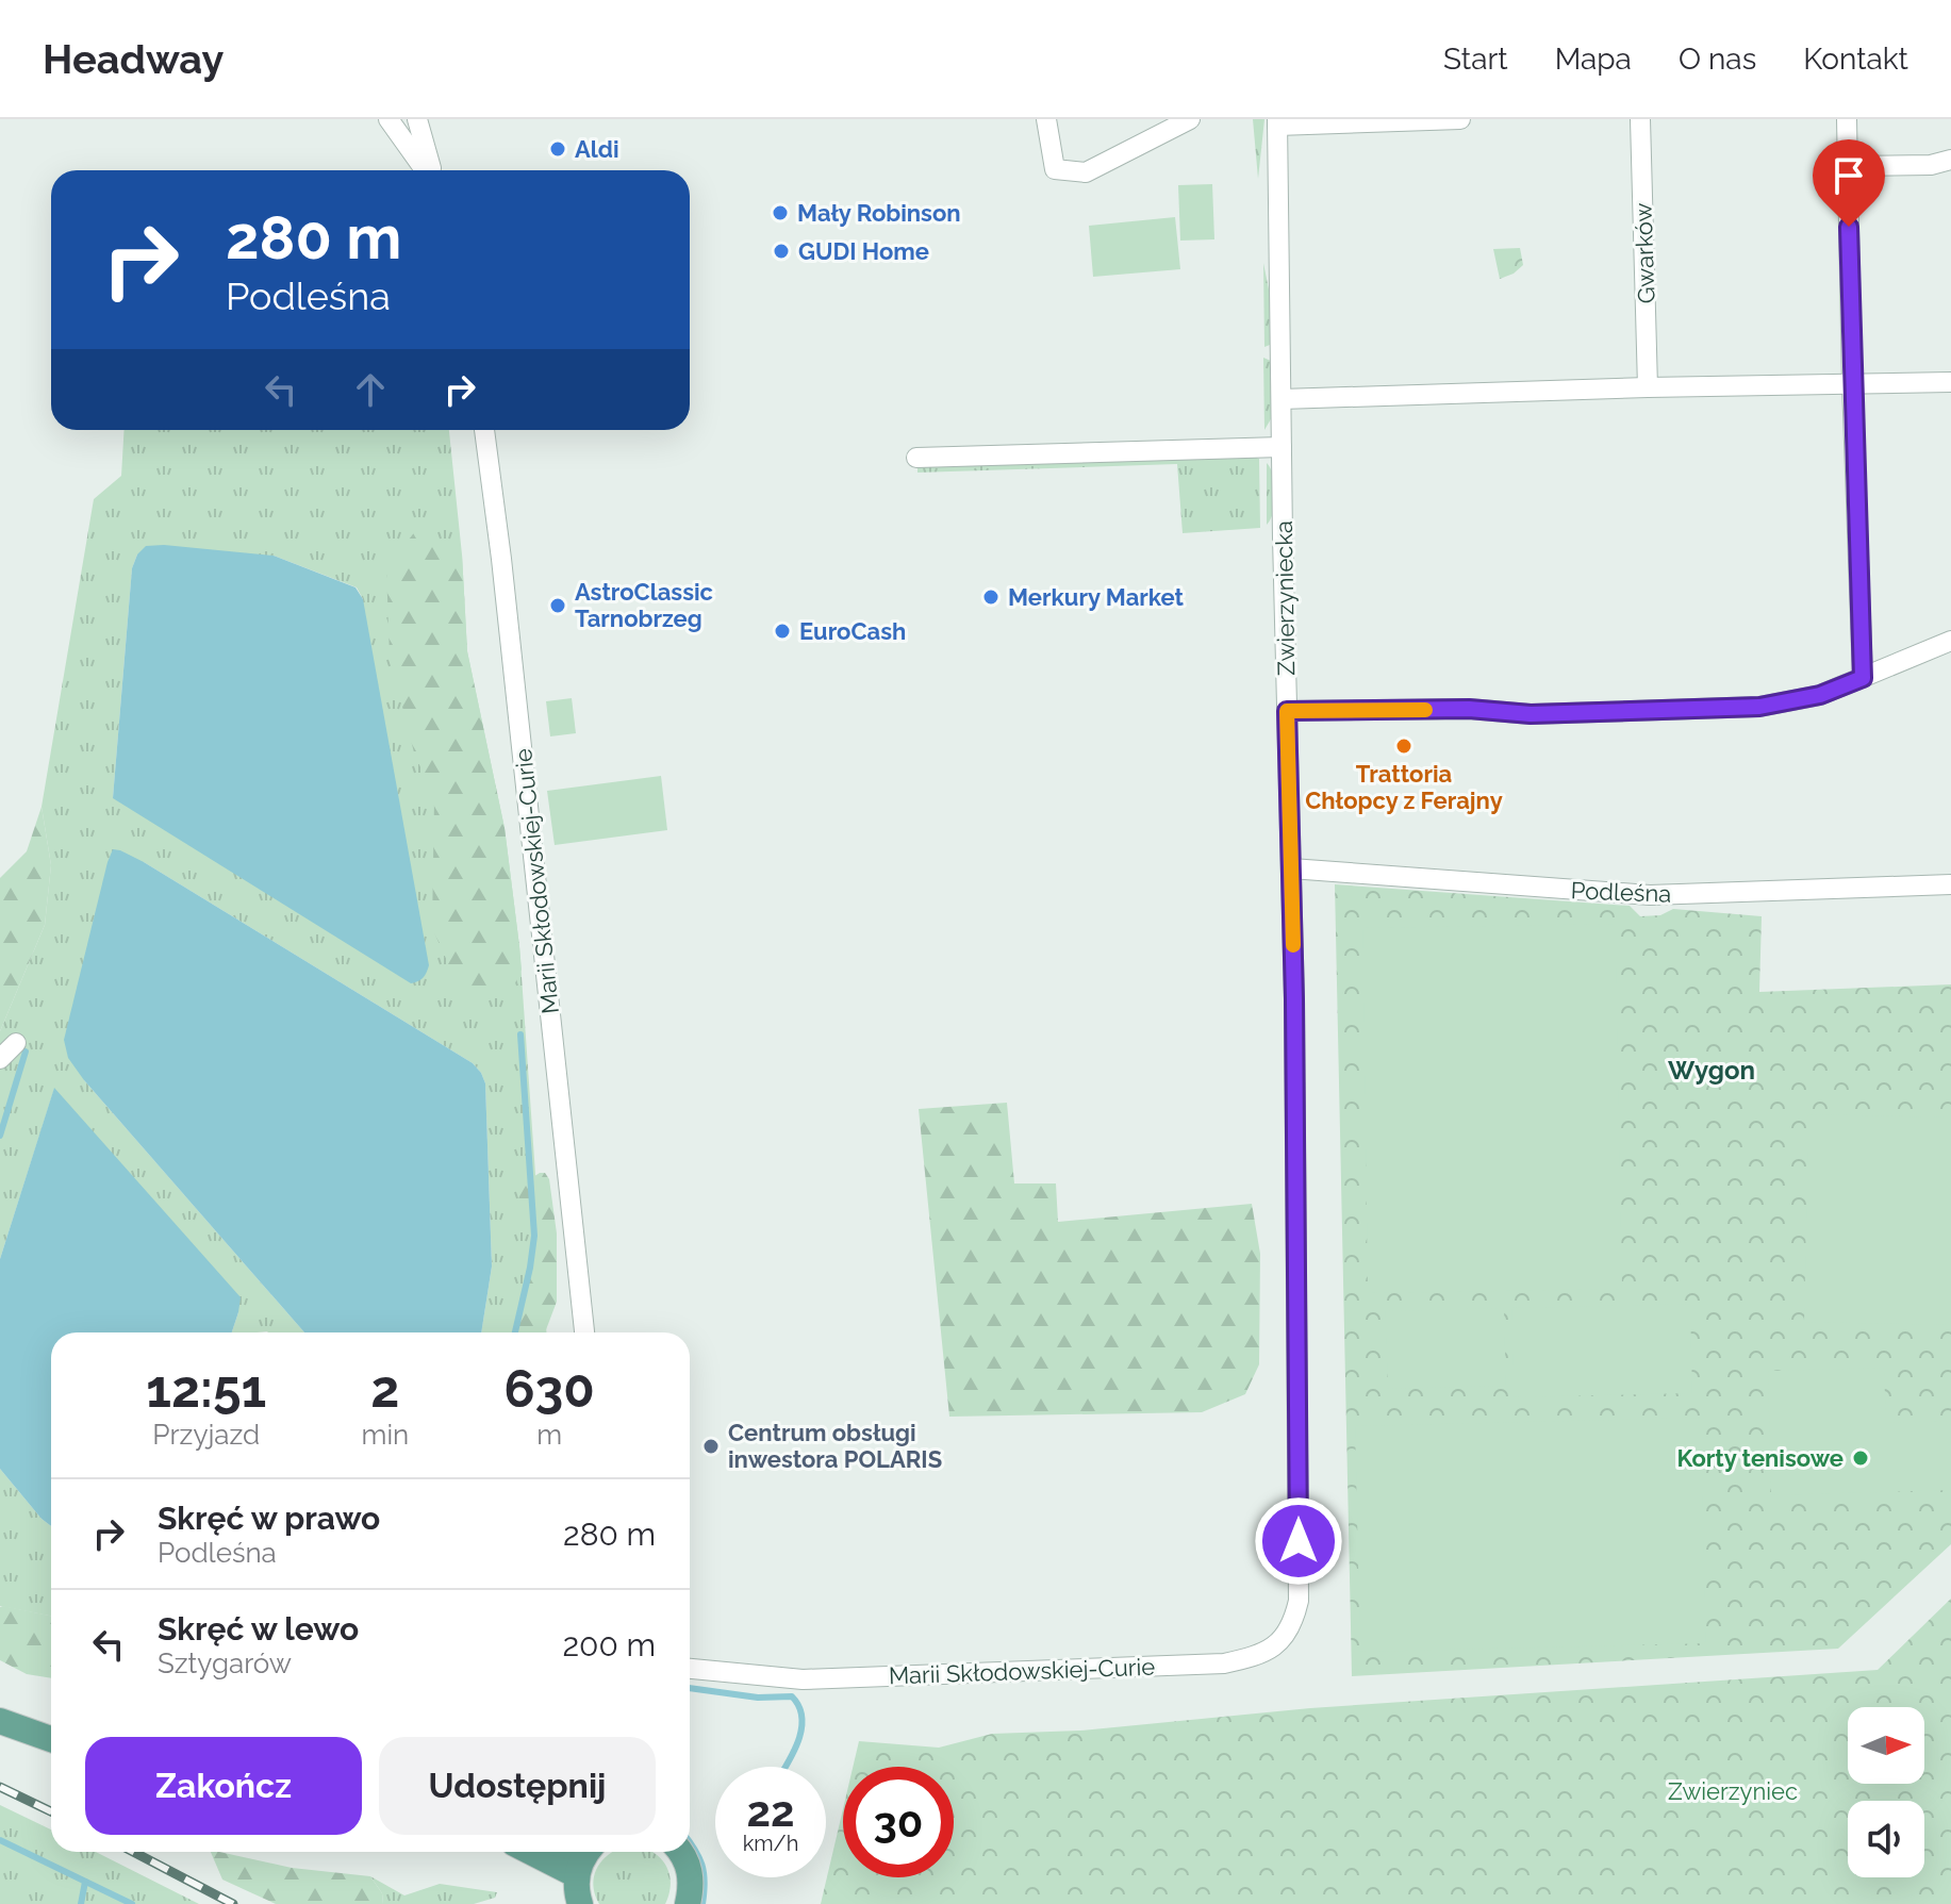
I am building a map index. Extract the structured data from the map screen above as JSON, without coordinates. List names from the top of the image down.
{
  "streets": {
    "street": [
      "Gwarków",
      "Zwierzyniecka",
      "Marii Skłodowskiej-Curie",
      "Podleśna"
    ]
  },
  "crossings": [
    ["Zwierzyniecka", "Marii Skłodowskiej-Curie"],
    ["Zwierzyniecka", "Podleśna"]
  ],
  "districts": ["Wygon"],
  "parks": ["Zwierzyniec"],
  "places": [
    "Aldi",
    "Mały Robinson",
    "GUDI Home",
    "Merkury Market",
    "AstroClassic Tarnobrzeg",
    "EuroCash",
    "Trattoria Chłopcy z Ferajny",
    "Centrum obsługi inwestora POLARIS",
    "Korty tenisowe"
  ],
  "north": "right",
  "page": {
    "header": "Headway",
    "nav": [
      "Start",
      "Mapa",
      "O nas",
      "Kontakt"
    ],
    "turn": ["280 m", "Podleśna"],
    "eta": [
      "12:51",
      "Przyjazd",
      "2",
      "min",
      "630",
      "m"
    ],
    "list": [
      {
        "name": "Skręć w prawo",
        "note": "Podleśna",
        "value": "280 m"
      },
      {
        "name": "Skręć w lewo",
        "note": "Sztygarów",
        "value": "200 m"
      }
    ],
    "buttons": ["Zakończ", "Udostępnij"],
    "speed": "22 km/h",
    "limit": "30"
  }
}
